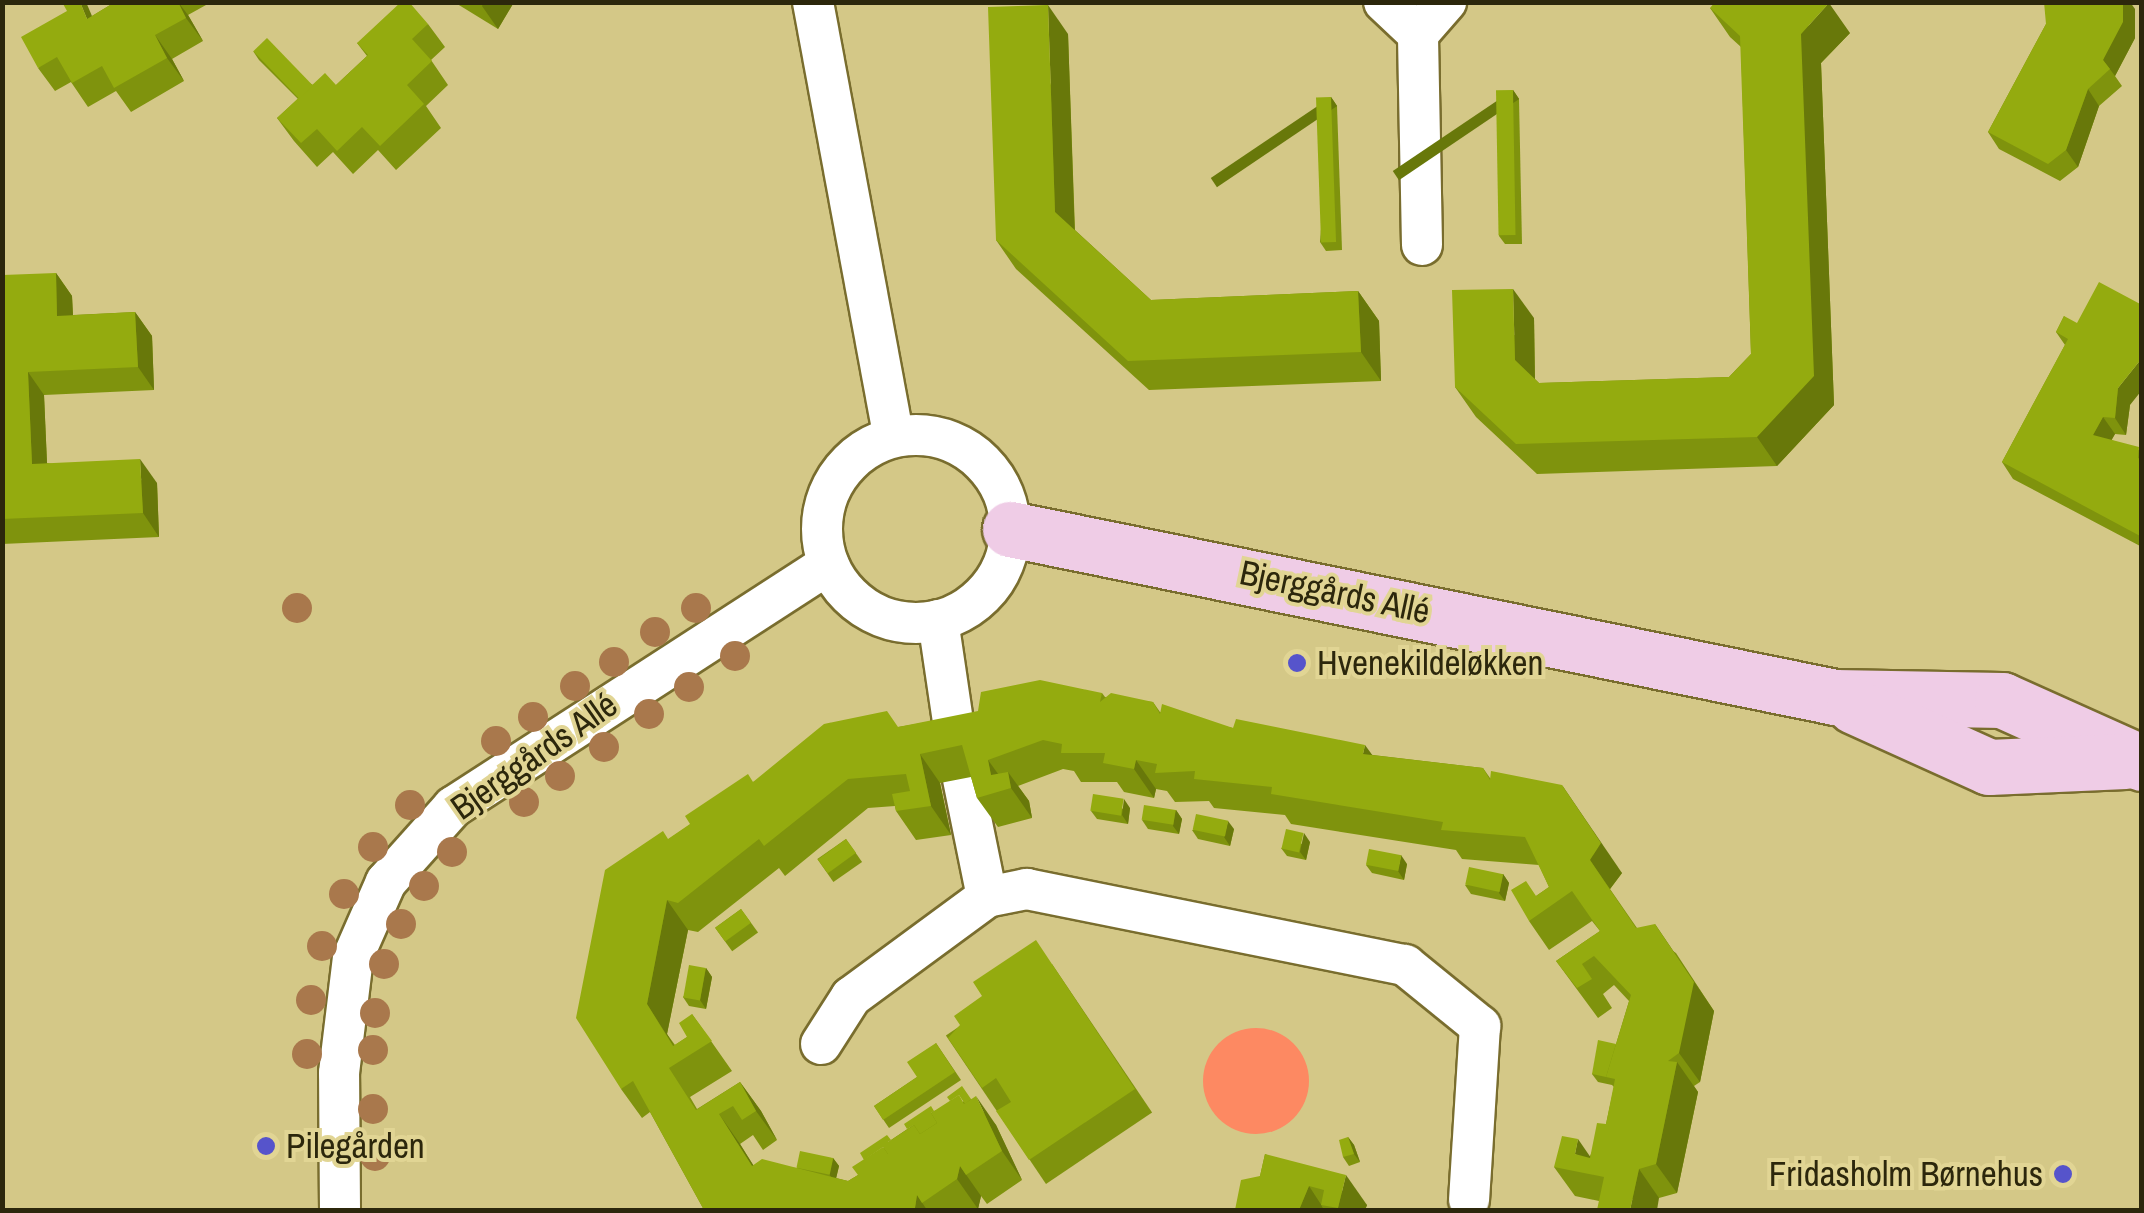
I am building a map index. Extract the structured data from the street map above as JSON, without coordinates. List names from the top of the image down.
{
  "streets": {
    "street": ["Bjerggårds Allé"]
  },
  "places": ["Hvenekildeløkken", "Pilegården", "Fridasholm Børnehus"]
}
